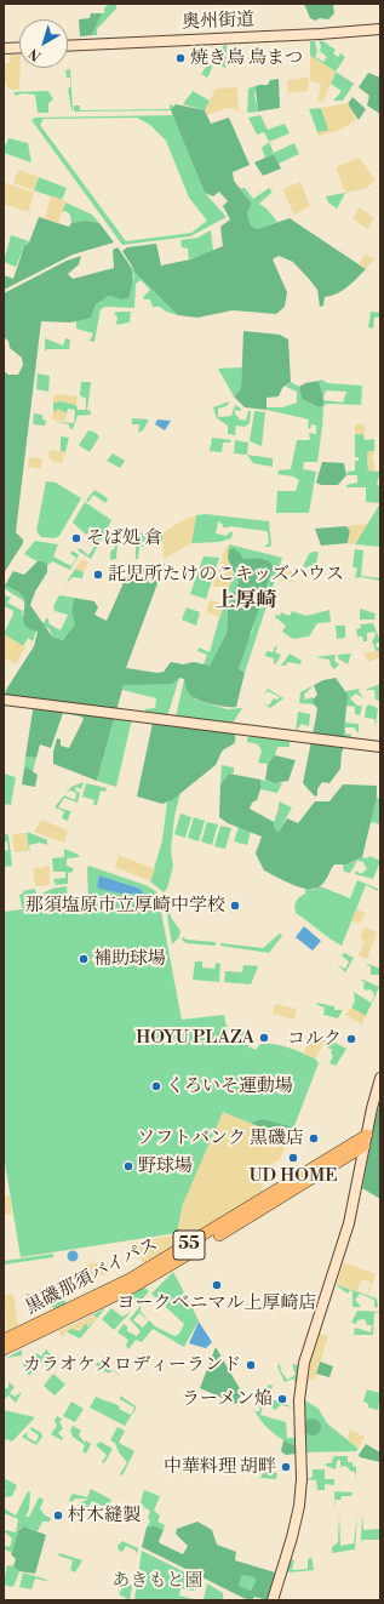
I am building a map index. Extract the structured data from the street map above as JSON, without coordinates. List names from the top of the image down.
{
  "streets": {
    "main road": ["55", "黒磯那須バイパス"],
    "street": ["奥州街道"]
  },
  "districts": ["上厚崎"],
  "parks": ["あきもと園"],
  "places": [
    "焼き鳥 鳥まつ",
    "そば処 倉",
    "託児所たけのこキッズハウス",
    "那須塩原市立厚崎中学校",
    "補助球場",
    "HOYU PLAZA",
    "コルク",
    "くろいそ運動場",
    "ソフトバンク 黒磯店",
    "UD HOME",
    "野球場",
    "ヨークベニマル上厚崎店",
    "カラオケメロディーランド",
    "ラーメン焔",
    "中華料理 胡畔",
    "村木縫製"
  ],
  "north": "bottom left"
}
